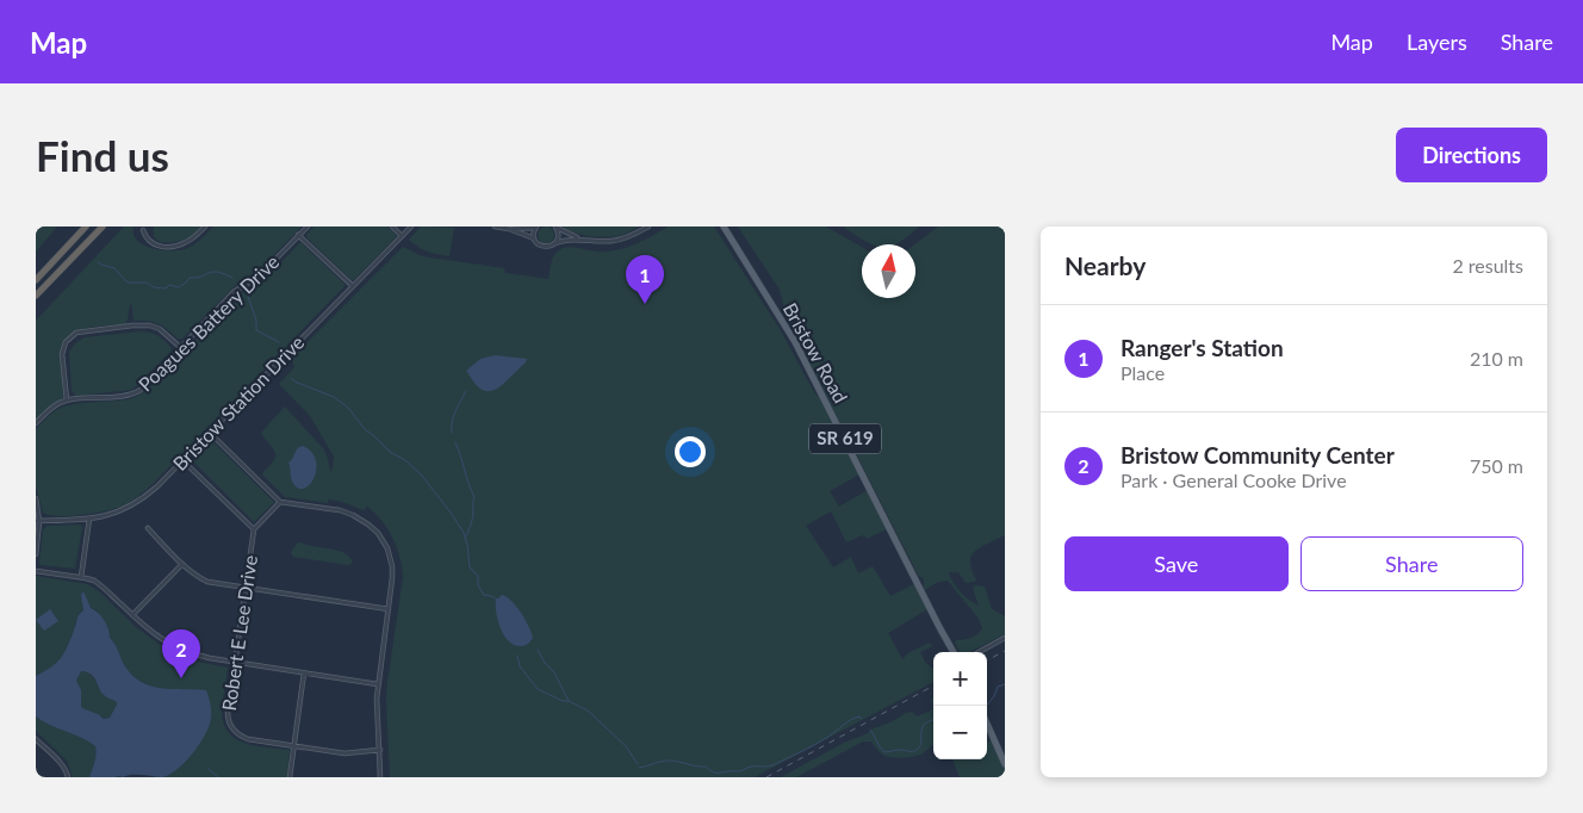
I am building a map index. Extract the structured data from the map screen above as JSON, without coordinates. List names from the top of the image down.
{
  "streets": {
    "main road": ["Bristow Road", "SR 619"],
    "street": ["Poagues Battery Drive", "Bristow Station Drive", "Robert E Lee Drive"]
  },
  "north": "top",
  "page": {
    "header": "Map",
    "nav": ["Map", "Layers", "Share"],
    "buttons": [
      "Directions",
      ["Save", "Share"]
    ],
    "title": "Find us",
    "heading": ["Nearby", "2 results"],
    "pins": ["1", "2"],
    "list": [
      {
        "mark": "1",
        "name": "Ranger's Station",
        "note": "Place",
        "value": "210 m"
      },
      {
        "mark": "2",
        "name": "Bristow Community Center",
        "note": "Park · General Cooke Drive",
        "value": "750 m"
      }
    ],
    "map_buttons": ["+", "−"]
  }
}
